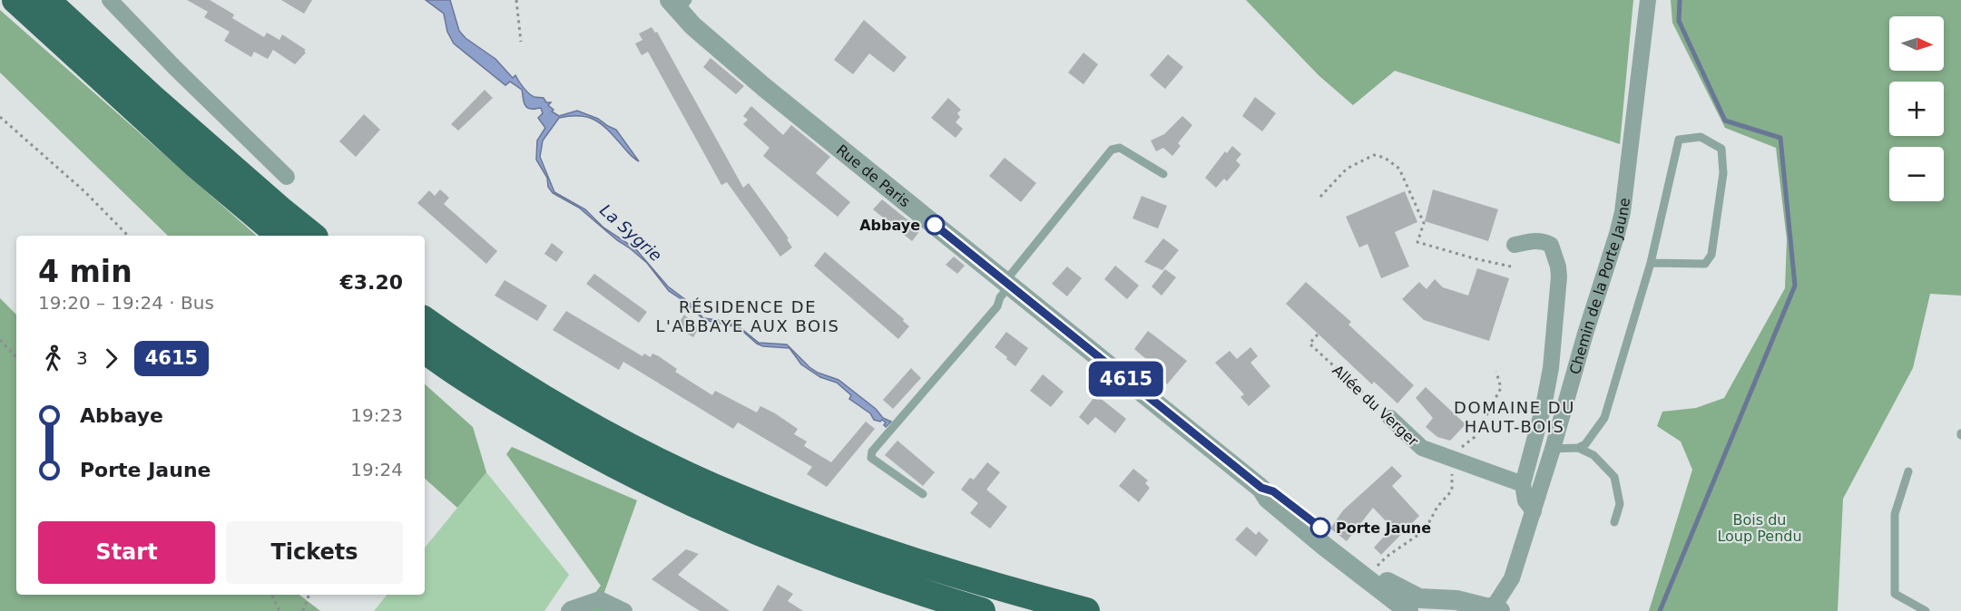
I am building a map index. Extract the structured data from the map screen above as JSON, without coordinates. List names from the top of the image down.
{
  "streets": {
    "street": ["Rue de Paris", "Chemin de la Porte Jaune", "Allée du Verger"]
  },
  "crossings": [
    ["Rue de Paris", "Chemin de la Porte Jaune"]
  ],
  "districts": ["RÉSIDENCE DE L'ABBAYE AUX BOIS", "DOMAINE DU HAUT-BOIS"],
  "water": ["La Sygrie"],
  "parks": ["Bois du Loup Pendu"],
  "places": ["Abbaye", "Porte Jaune"],
  "lines": ["bus line 4615"],
  "north": "right",
  "page": {
    "on_map": "4615",
    "map_buttons": ["+", "−"],
    "heading": ["4 min", "19:20 – 19:24 · Bus", "€3.20"],
    "legs": ["3", "4615"],
    "list": [
      {
        "name": "Abbaye",
        "value": "19:23"
      },
      {
        "name": "Porte Jaune",
        "value": "19:24"
      }
    ],
    "buttons": ["Start", "Tickets"]
  }
}
